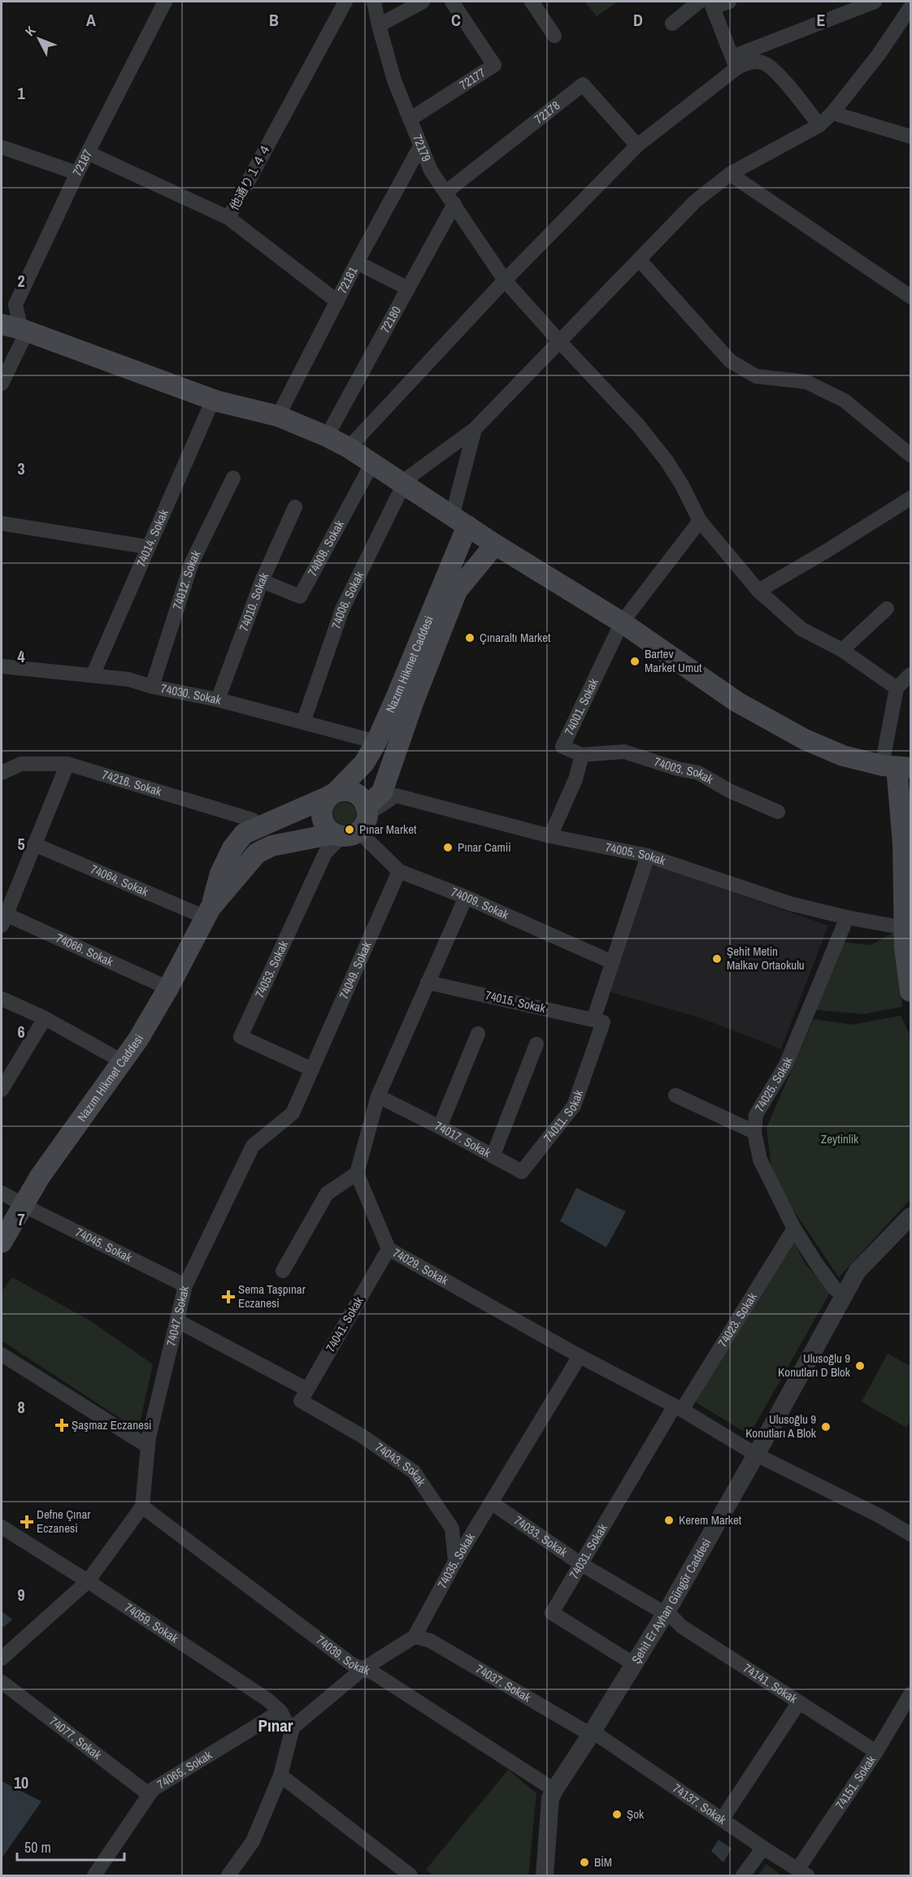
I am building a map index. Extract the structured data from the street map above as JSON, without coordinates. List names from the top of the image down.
{
  "streets": {
    "main road": ["Nazım Hikmet Caddesi"],
    "street": [
      "72177",
      "72178",
      "72179",
      "72187",
      "他通り１４４",
      "72181",
      "72180",
      "74014. Sokak",
      "74008. Sokak",
      "74012. Sokak",
      "74006. Sokak",
      "74010. Sokak",
      "74030. Sokak",
      "74001. Sokak",
      "74003. Sokak",
      "74216. Sokak",
      "74005. Sokak",
      "74064. Sokak",
      "74009. Sokak",
      "74066. Sokak",
      "74053. Sokak",
      "74049. Sokak",
      "74015. Sokak",
      "74025. Sokak",
      "74011. Sokak",
      "74017. Sokak",
      "74045. Sokak",
      "74029. Sokak",
      "74047. Sokak",
      "74023. Sokak",
      "74041. Sokak",
      "74043. Sokak",
      "74033. Sokak",
      "74031. Sokak",
      "74035. Sokak",
      "Şehit Er Ayhan Güngör Caddesi",
      "74059. Sokak",
      "74039. Sokak",
      "74037. Sokak",
      "74141. Sokak",
      "74077. Sokak",
      "74065. Sokak",
      "74151. Sokak",
      "74137. Sokak"
    ]
  },
  "crossings": [
    ["72177", "72179"],
    ["72178", "72179"],
    ["72178", "72180"],
    ["72179", "72181"],
    ["72179", "72180"],
    ["72187", "他通り１４４"],
    ["74014. Sokak", "74030. Sokak"],
    ["74008. Sokak", "74010. Sokak"],
    ["74012. Sokak", "74030. Sokak"],
    ["74006. Sokak", "74030. Sokak"],
    ["74010. Sokak", "74030. Sokak"],
    ["Nazım Hikmet Caddesi", "74030. Sokak"],
    ["Nazım Hikmet Caddesi", "74216. Sokak"],
    ["Nazım Hikmet Caddesi", "74005. Sokak"],
    ["Nazım Hikmet Caddesi", "74064. Sokak"],
    ["Nazım Hikmet Caddesi", "74009. Sokak"],
    ["Nazım Hikmet Caddesi", "74066. Sokak"],
    ["Nazım Hikmet Caddesi", "74053. Sokak"],
    ["Nazım Hikmet Caddesi", "74045. Sokak"],
    ["74001. Sokak", "74003. Sokak"],
    ["74005. Sokak", "74009. Sokak"],
    ["74005. Sokak", "74053. Sokak"],
    ["74005. Sokak", "74025. Sokak"],
    ["74005. Sokak", "74011. Sokak"],
    ["74009. Sokak", "74053. Sokak"],
    ["74009. Sokak", "74049. Sokak"],
    ["74009. Sokak", "74011. Sokak"],
    ["74053. Sokak", "74049. Sokak"],
    ["74053. Sokak", "74047. Sokak"],
    ["74049. Sokak", "74047. Sokak"],
    ["74015. Sokak", "74011. Sokak"],
    ["74025. Sokak", "74023. Sokak"],
    ["74025. Sokak", "Şehit Er Ayhan Güngör Caddesi"],
    ["74011. Sokak", "74017. Sokak"],
    ["74045. Sokak", "74047. Sokak"],
    ["74029. Sokak", "74023. Sokak"],
    ["74029. Sokak", "74041. Sokak"],
    ["74029. Sokak", "74031. Sokak"],
    ["74029. Sokak", "74035. Sokak"],
    ["74029. Sokak", "Şehit Er Ayhan Güngör Caddesi"],
    ["74047. Sokak", "74039. Sokak"],
    ["74023. Sokak", "74031. Sokak"],
    ["74041. Sokak", "74043. Sokak"],
    ["74043. Sokak", "74035. Sokak"],
    ["74033. Sokak", "74031. Sokak"],
    ["74033. Sokak", "74035. Sokak"],
    ["74033. Sokak", "Şehit Er Ayhan Güngör Caddesi"],
    ["74033. Sokak", "74141. Sokak"],
    ["74031. Sokak", "Şehit Er Ayhan Güngör Caddesi"],
    ["74035. Sokak", "74059. Sokak"],
    ["74035. Sokak", "74039. Sokak"],
    ["74035. Sokak", "74037. Sokak"],
    ["Şehit Er Ayhan Güngör Caddesi", "74039. Sokak"],
    ["Şehit Er Ayhan Güngör Caddesi", "74037. Sokak"],
    ["Şehit Er Ayhan Güngör Caddesi", "74141. Sokak"],
    ["Şehit Er Ayhan Güngör Caddesi", "74137. Sokak"],
    ["74059. Sokak", "74065. Sokak"],
    ["74037. Sokak", "74137. Sokak"],
    ["74141. Sokak", "74151. Sokak"],
    ["74077. Sokak", "74065. Sokak"],
    ["74151. Sokak", "74137. Sokak"]
  ],
  "districts": ["Pınar"],
  "parks": ["Zeytinlik"],
  "places": {
    "other": [
      "Çınaraltı Market",
      "Bartev Market Umut",
      "Pınar Market",
      "Pınar Camii",
      "Şehit Metin Malkav Ortaokulu",
      "Ulusoğlu 9 Konutları D Blok",
      "Ulusoğlu 9 Konutları A Blok",
      "Kerem Market",
      "Şok",
      "BİM"
    ],
    "health": ["Sema Taşpınar Eczanesi", "Şaşmaz Eczanesi", "Defne Çınar Eczanesi"]
  },
  "scale_bar": "50 m",
  "north": "top left",
  "grid": {
    "columns": [
      "A",
      "B",
      "C",
      "D",
      "E"
    ],
    "rows": [
      "1",
      "2",
      "3",
      "4",
      "5",
      "6",
      "7",
      "8",
      "9",
      "10"
    ]
  }
}
